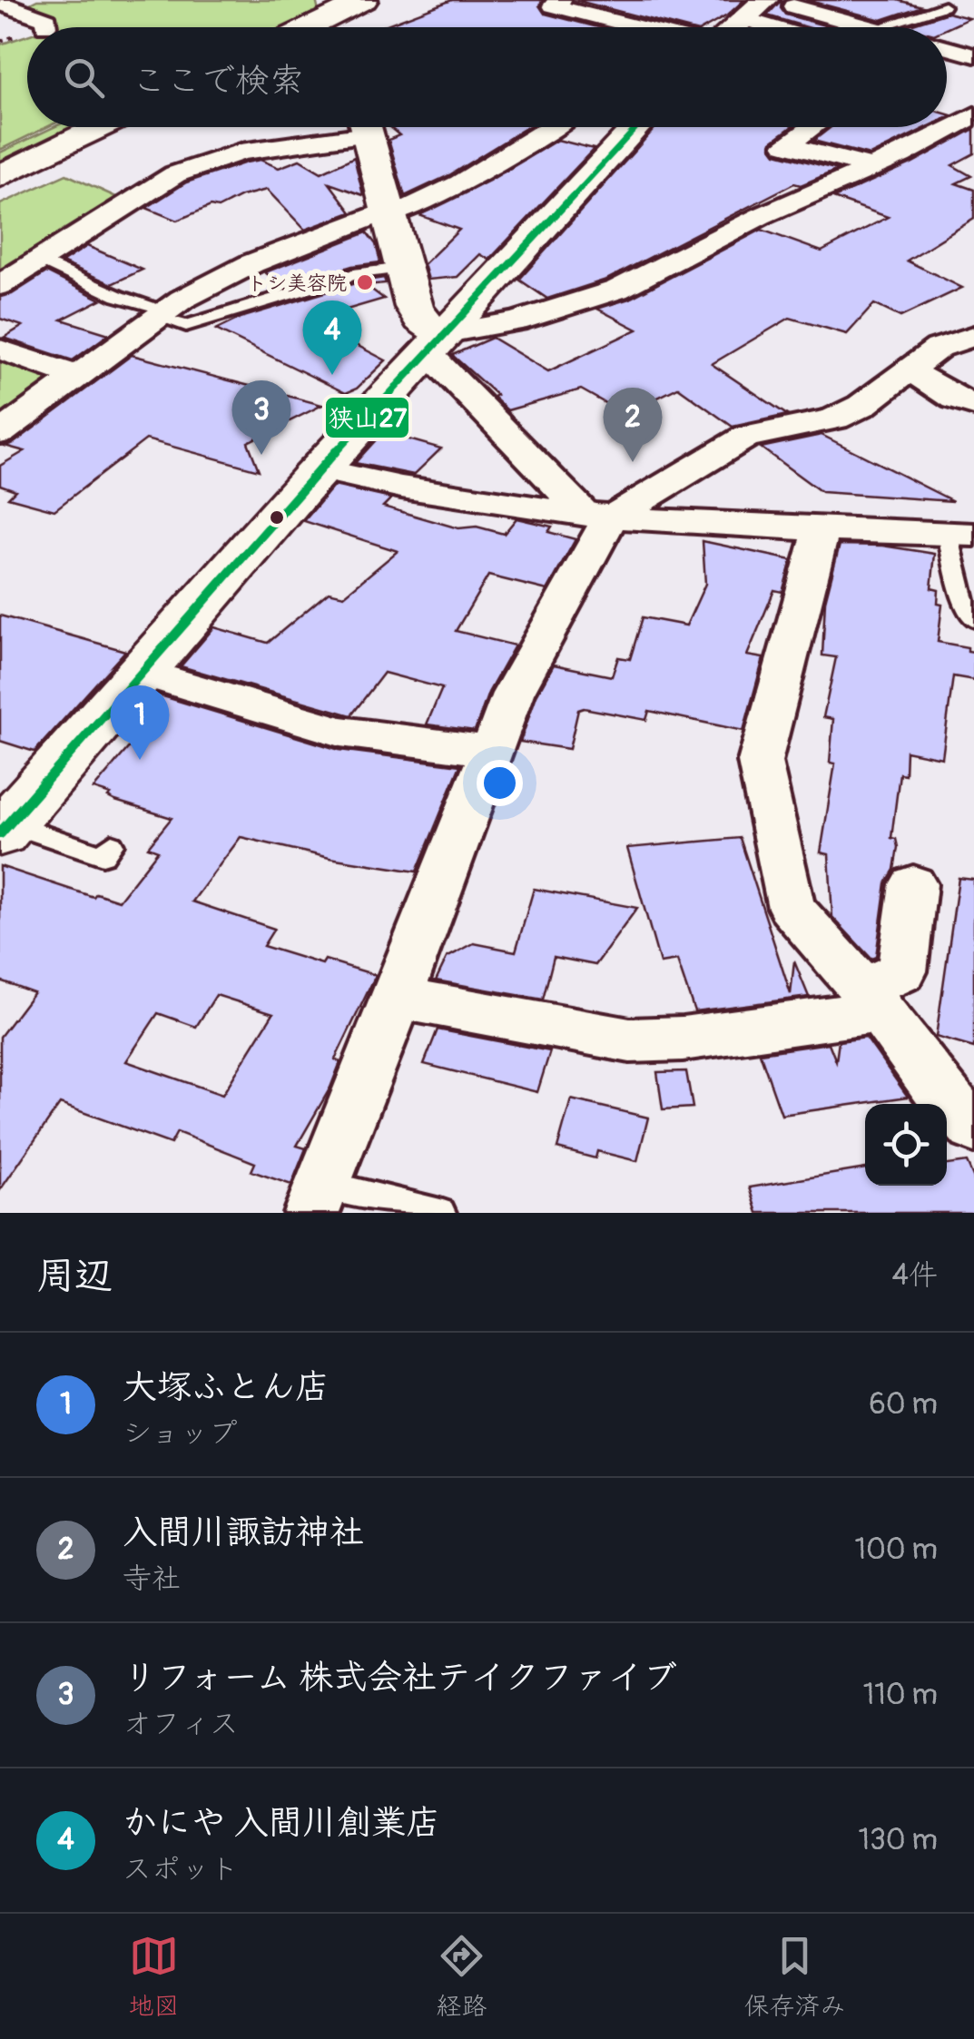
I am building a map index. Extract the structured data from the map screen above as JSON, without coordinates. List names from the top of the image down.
{
  "places": ["トシ美容院"],
  "lines": ["transit line 狭山27"],
  "page": {
    "search": "ここで検索",
    "pins": [
      "4",
      "3",
      "2",
      "1"
    ],
    "heading": ["周辺", "4件"],
    "list": [
      {
        "mark": "1",
        "name": "大塚ふとん店",
        "note": "ショップ",
        "value": "60 m"
      },
      {
        "mark": "2",
        "name": "入間川諏訪神社",
        "note": "寺社",
        "value": "100 m"
      },
      {
        "mark": "3",
        "name": "リフォーム 株式会社テイクファイブ",
        "note": "オフィス",
        "value": "110 m"
      },
      {
        "mark": "4",
        "name": "かにや 入間川創業店",
        "note": "スポット",
        "value": "130 m"
      }
    ],
    "nav": ["地図", "経路", "保存済み"]
  }
}
